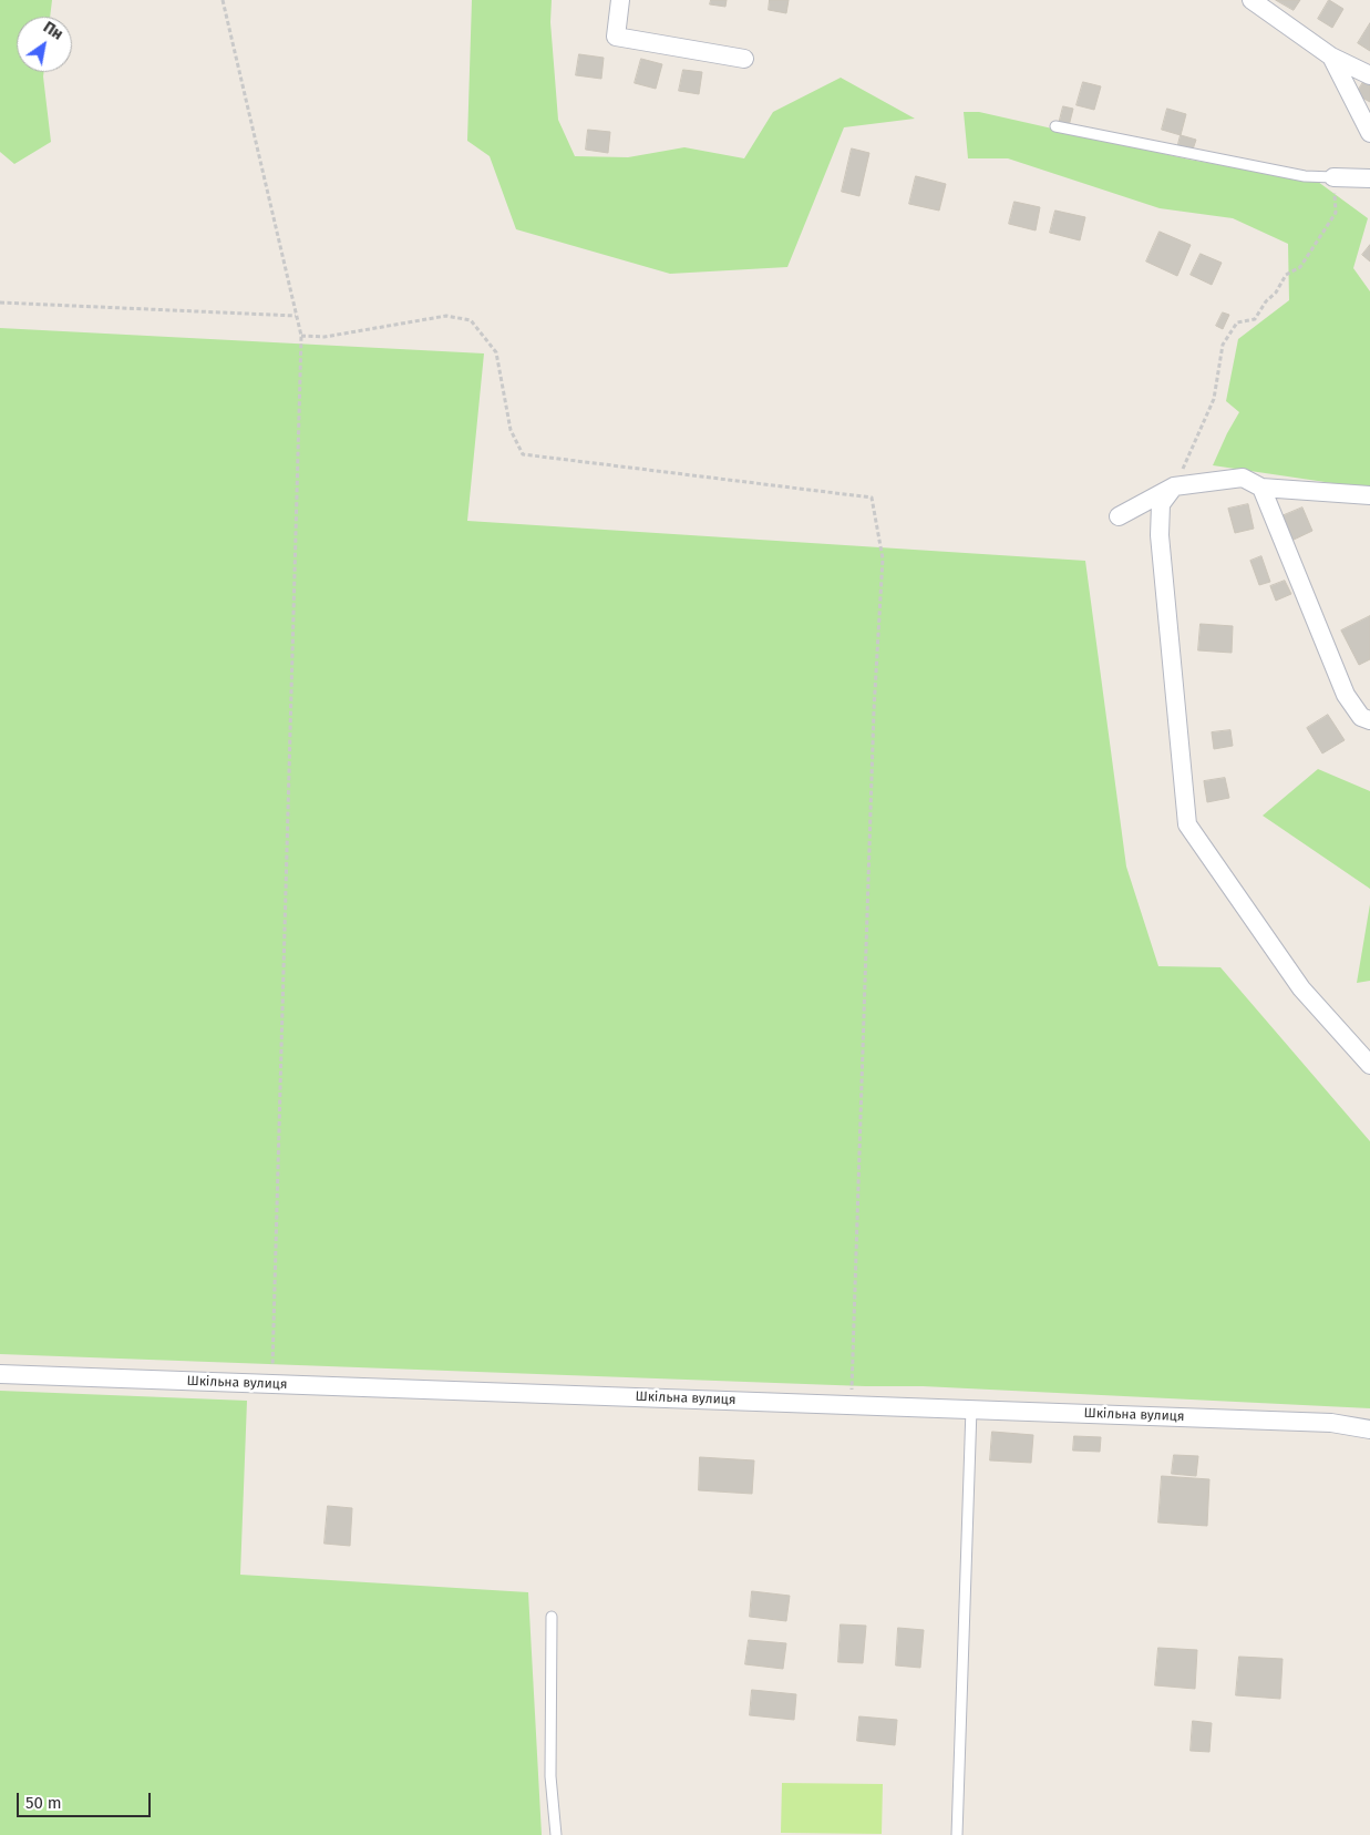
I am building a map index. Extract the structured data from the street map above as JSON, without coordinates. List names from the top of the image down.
{
  "streets": {
    "street": ["Шкільна вулиця"]
  },
  "scale_bar": "50 m",
  "north": "top right"
}
